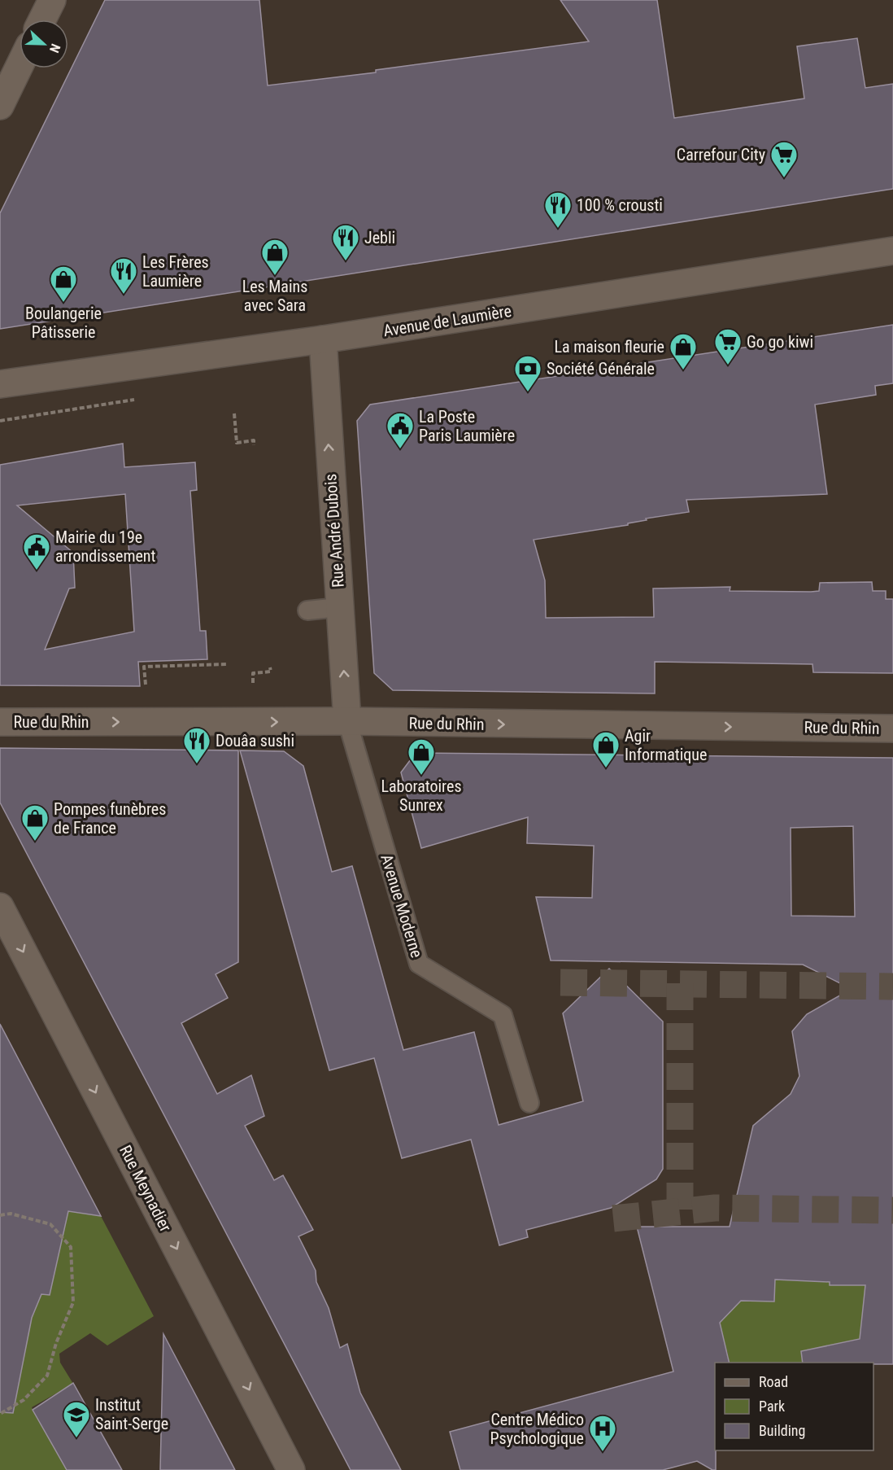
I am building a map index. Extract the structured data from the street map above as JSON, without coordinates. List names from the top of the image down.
{
  "streets": {
    "street": [
      "Avenue de Laumière",
      "Rue André Dubois",
      "Rue du Rhin",
      "Rue Meynadier"
    ],
    "lane": ["Avenue Moderne"]
  },
  "crossings": [
    ["Avenue de Laumière", "Rue André Dubois"],
    ["Rue André Dubois", "Rue du Rhin"],
    ["Rue André Dubois", "Avenue Moderne"],
    ["Rue du Rhin", "Avenue Moderne"]
  ],
  "one_way": ["Rue André Dubois", "Rue du Rhin", "Rue Meynadier"],
  "places": {
    "supermarket": ["Carrefour City", "Go go kiwi"],
    "restaurant": [
      "100 % crousti",
      "Jebli",
      "Les Frères Laumière",
      "Douâa sushi"
    ],
    "shop": [
      "Les Mains avec Sara",
      "Boulangerie Pâtisserie",
      "La maison fleurie",
      "Agir Informatique",
      "Laboratoires Sunrex",
      "Pompes funèbres de France"
    ],
    "bank": ["Société Générale"],
    "public building": ["La Poste Paris Laumière", "Mairie du 19e arrondissement"],
    "school or university": ["Institut Saint-Serge"],
    "hospital": ["Centre Médico Psychologique"]
  },
  "legend": ["Road", "Park", "Building"],
  "north": "right"
}
